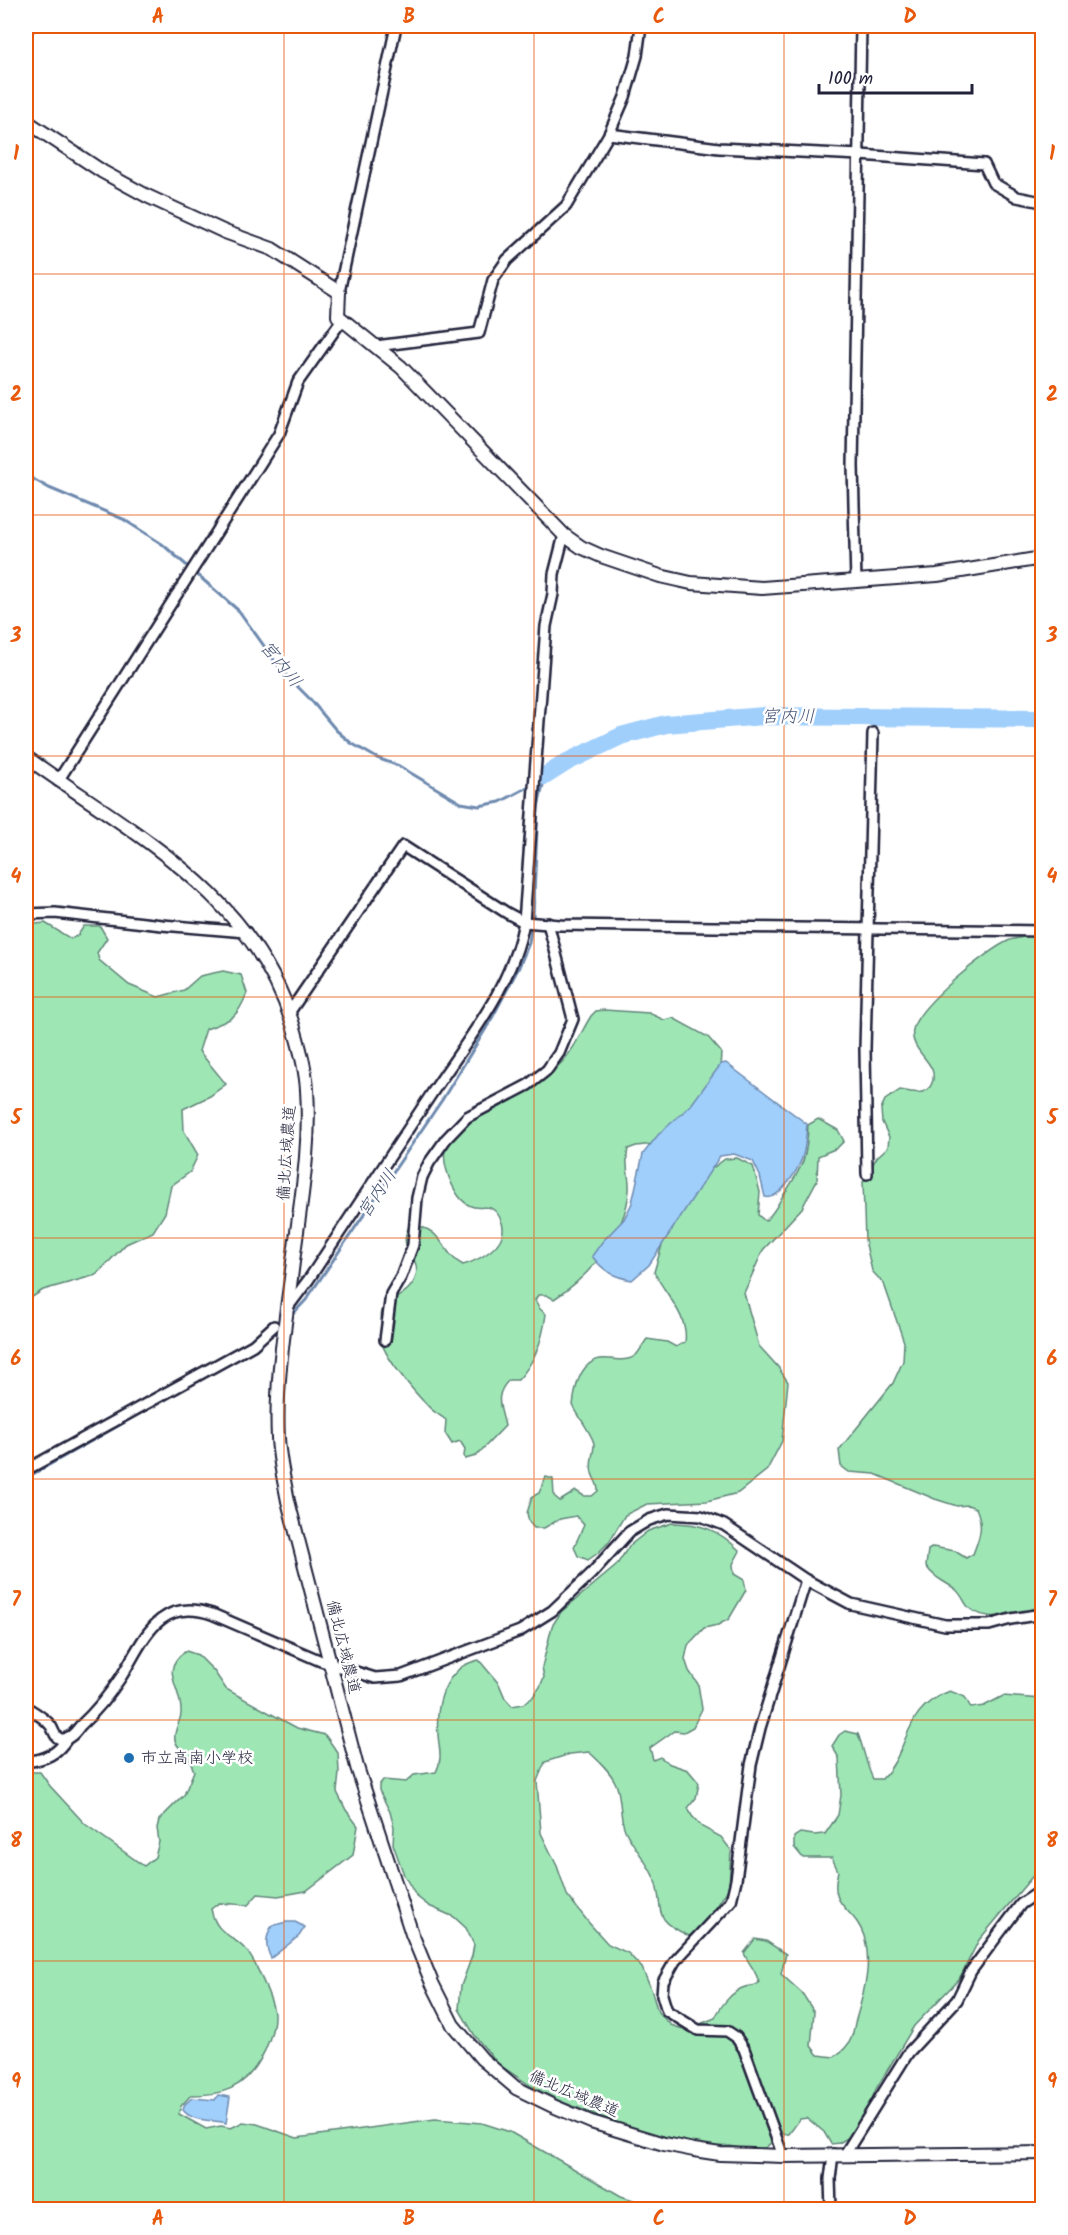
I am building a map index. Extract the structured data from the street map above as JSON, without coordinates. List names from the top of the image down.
{
  "streets": {
    "street": ["備北広域農道"]
  },
  "water": ["宮内川"],
  "places": ["市立高南小学校"],
  "scale_bar": "100 m",
  "grid": {
    "columns": [
      "A",
      "B",
      "C",
      "D"
    ],
    "rows": [
      "1",
      "2",
      "3",
      "4",
      "5",
      "6",
      "7",
      "8",
      "9"
    ]
  }
}
